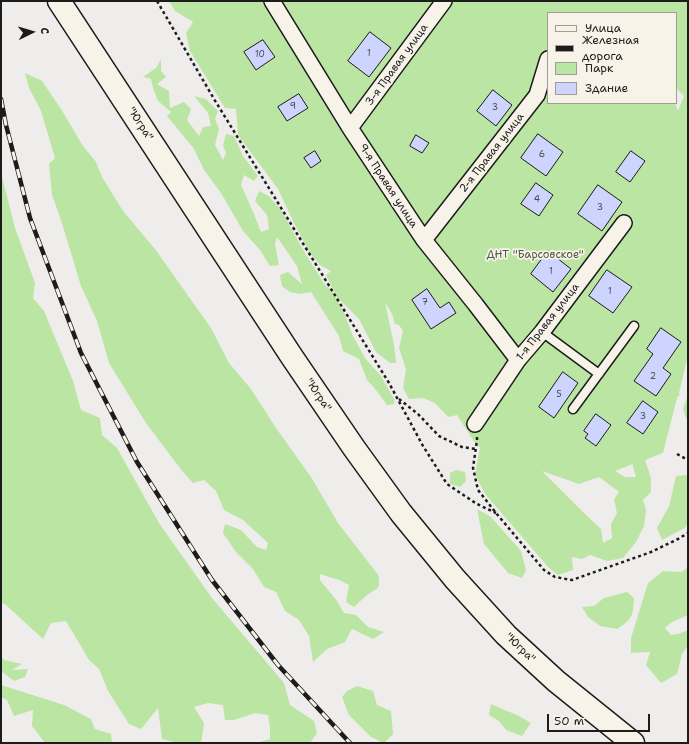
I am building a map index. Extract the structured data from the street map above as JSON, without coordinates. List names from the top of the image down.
{
  "streets": {
    "highway": ["\"Югра\""],
    "street": [
      "3-я Правая улица",
      "2-я Правая улица",
      "9-я Правая улица",
      "1-я Правая улица"
    ]
  },
  "crossings": [
    ["3-я Правая улица", "9-я Правая улица"],
    ["2-я Правая улица", "9-я Правая улица"],
    ["9-я Правая улица", "1-я Правая улица"]
  ],
  "parks": ["ДНТ \"Барсовское\""],
  "house_numbers": [
    "1",
    "10",
    "9",
    "3",
    "6",
    "4",
    "3",
    "1",
    "1",
    "7",
    "2",
    "5",
    "3"
  ],
  "legend": [
    "Улица",
    "Железная дорога",
    "Парк",
    "Здание"
  ],
  "scale_bar": "50 m",
  "north": "right"
}
